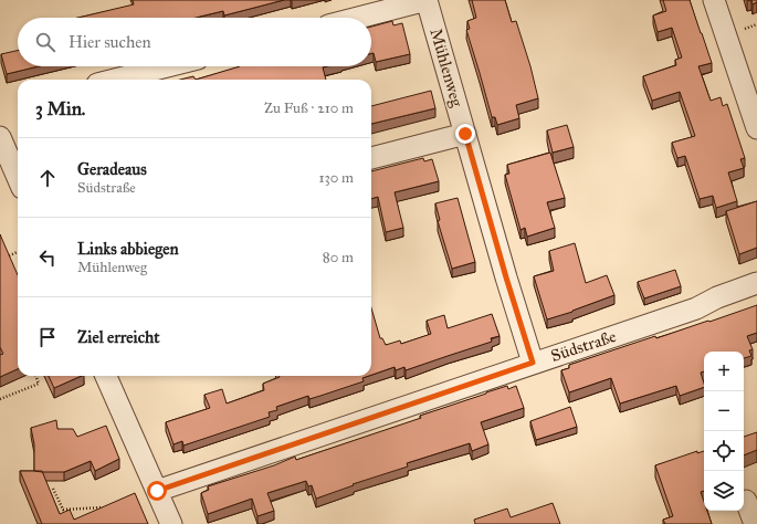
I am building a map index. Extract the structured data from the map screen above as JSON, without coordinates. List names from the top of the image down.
{
  "streets": {
    "street": ["Mühlenweg", "Südstraße"]
  },
  "crossings": [
    ["Mühlenweg", "Südstraße"]
  ],
  "page": {
    "search": "Hier suchen",
    "heading": ["3 Min.", "Zu Fuß · 210 m"],
    "list": [
      ["Geradeaus", "Südstraße", "130 m"],
      ["Links abbiegen", "Mühlenweg", "80 m"],
      "Ziel erreicht"
    ],
    "map_buttons": ["+", "−"]
  }
}
